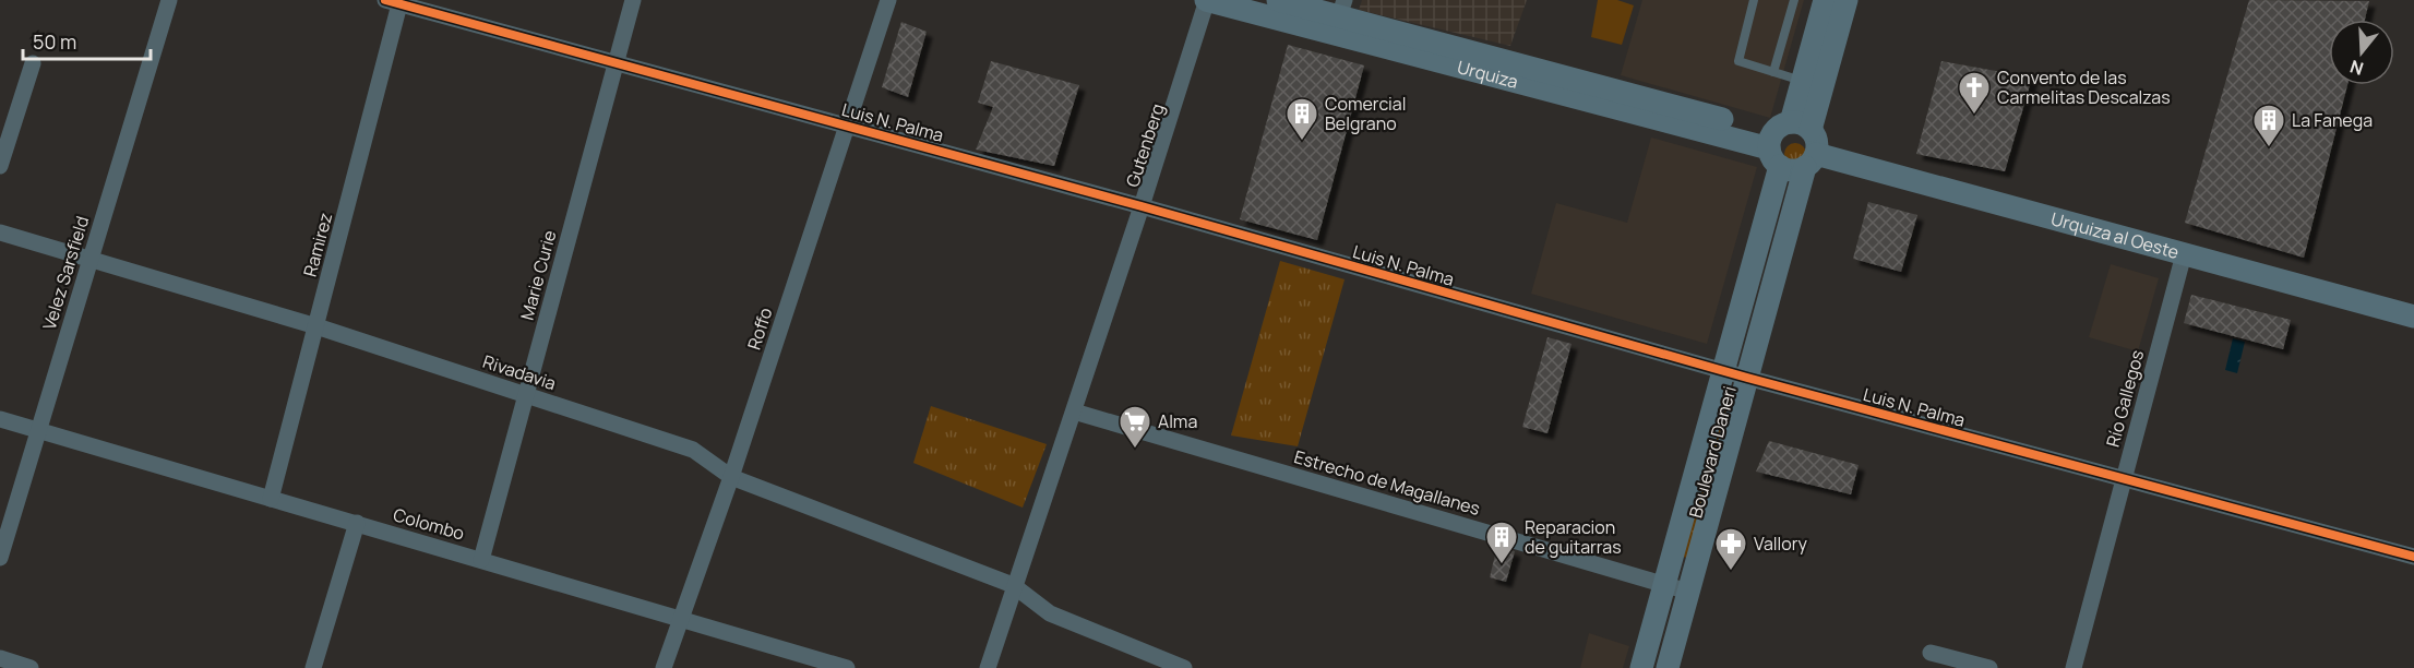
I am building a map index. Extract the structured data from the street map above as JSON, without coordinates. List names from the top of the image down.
{
  "streets": {
    "main road": ["Urquiza", "Urquiza al Oeste", "Boulevard Daneri"],
    "street": [
      "Luis N. Palma",
      "Gutenberg",
      "Ramirez",
      "Velez Sarsfield",
      "Marie Curie",
      "Roffo",
      "Rivadavia",
      "Río Gallegos",
      "Estrecho de Magallanes",
      "Colombo"
    ]
  },
  "crossings": [
    ["Urquiza", "Gutenberg"],
    ["Urquiza", "Urquiza al Oeste"],
    ["Urquiza", "Boulevard Daneri"],
    ["Luis N. Palma", "Gutenberg"],
    ["Luis N. Palma", "Ramirez"],
    ["Luis N. Palma", "Marie Curie"],
    ["Luis N. Palma", "Roffo"],
    ["Luis N. Palma", "Río Gallegos"],
    ["Luis N. Palma", "Boulevard Daneri"],
    ["Gutenberg", "Rivadavia"],
    ["Gutenberg", "Estrecho de Magallanes"],
    ["Urquiza al Oeste", "Río Gallegos"],
    ["Urquiza al Oeste", "Boulevard Daneri"],
    ["Ramirez", "Rivadavia"],
    ["Ramirez", "Colombo"],
    ["Velez Sarsfield", "Rivadavia"],
    ["Velez Sarsfield", "Colombo"],
    ["Marie Curie", "Rivadavia"],
    ["Marie Curie", "Colombo"],
    ["Roffo", "Rivadavia"],
    ["Roffo", "Colombo"],
    ["Boulevard Daneri", "Estrecho de Magallanes"]
  ],
  "places": {
    "church": ["Convento de las Carmelitas Descalzas"],
    "building": ["Comercial Belgrano", "La Fanega", "Reparacion de guitarras"],
    "supermarket": ["Alma"],
    "pharmacy": ["Vallory"]
  },
  "scale_bar": "50 m",
  "north": "bottom"
}
